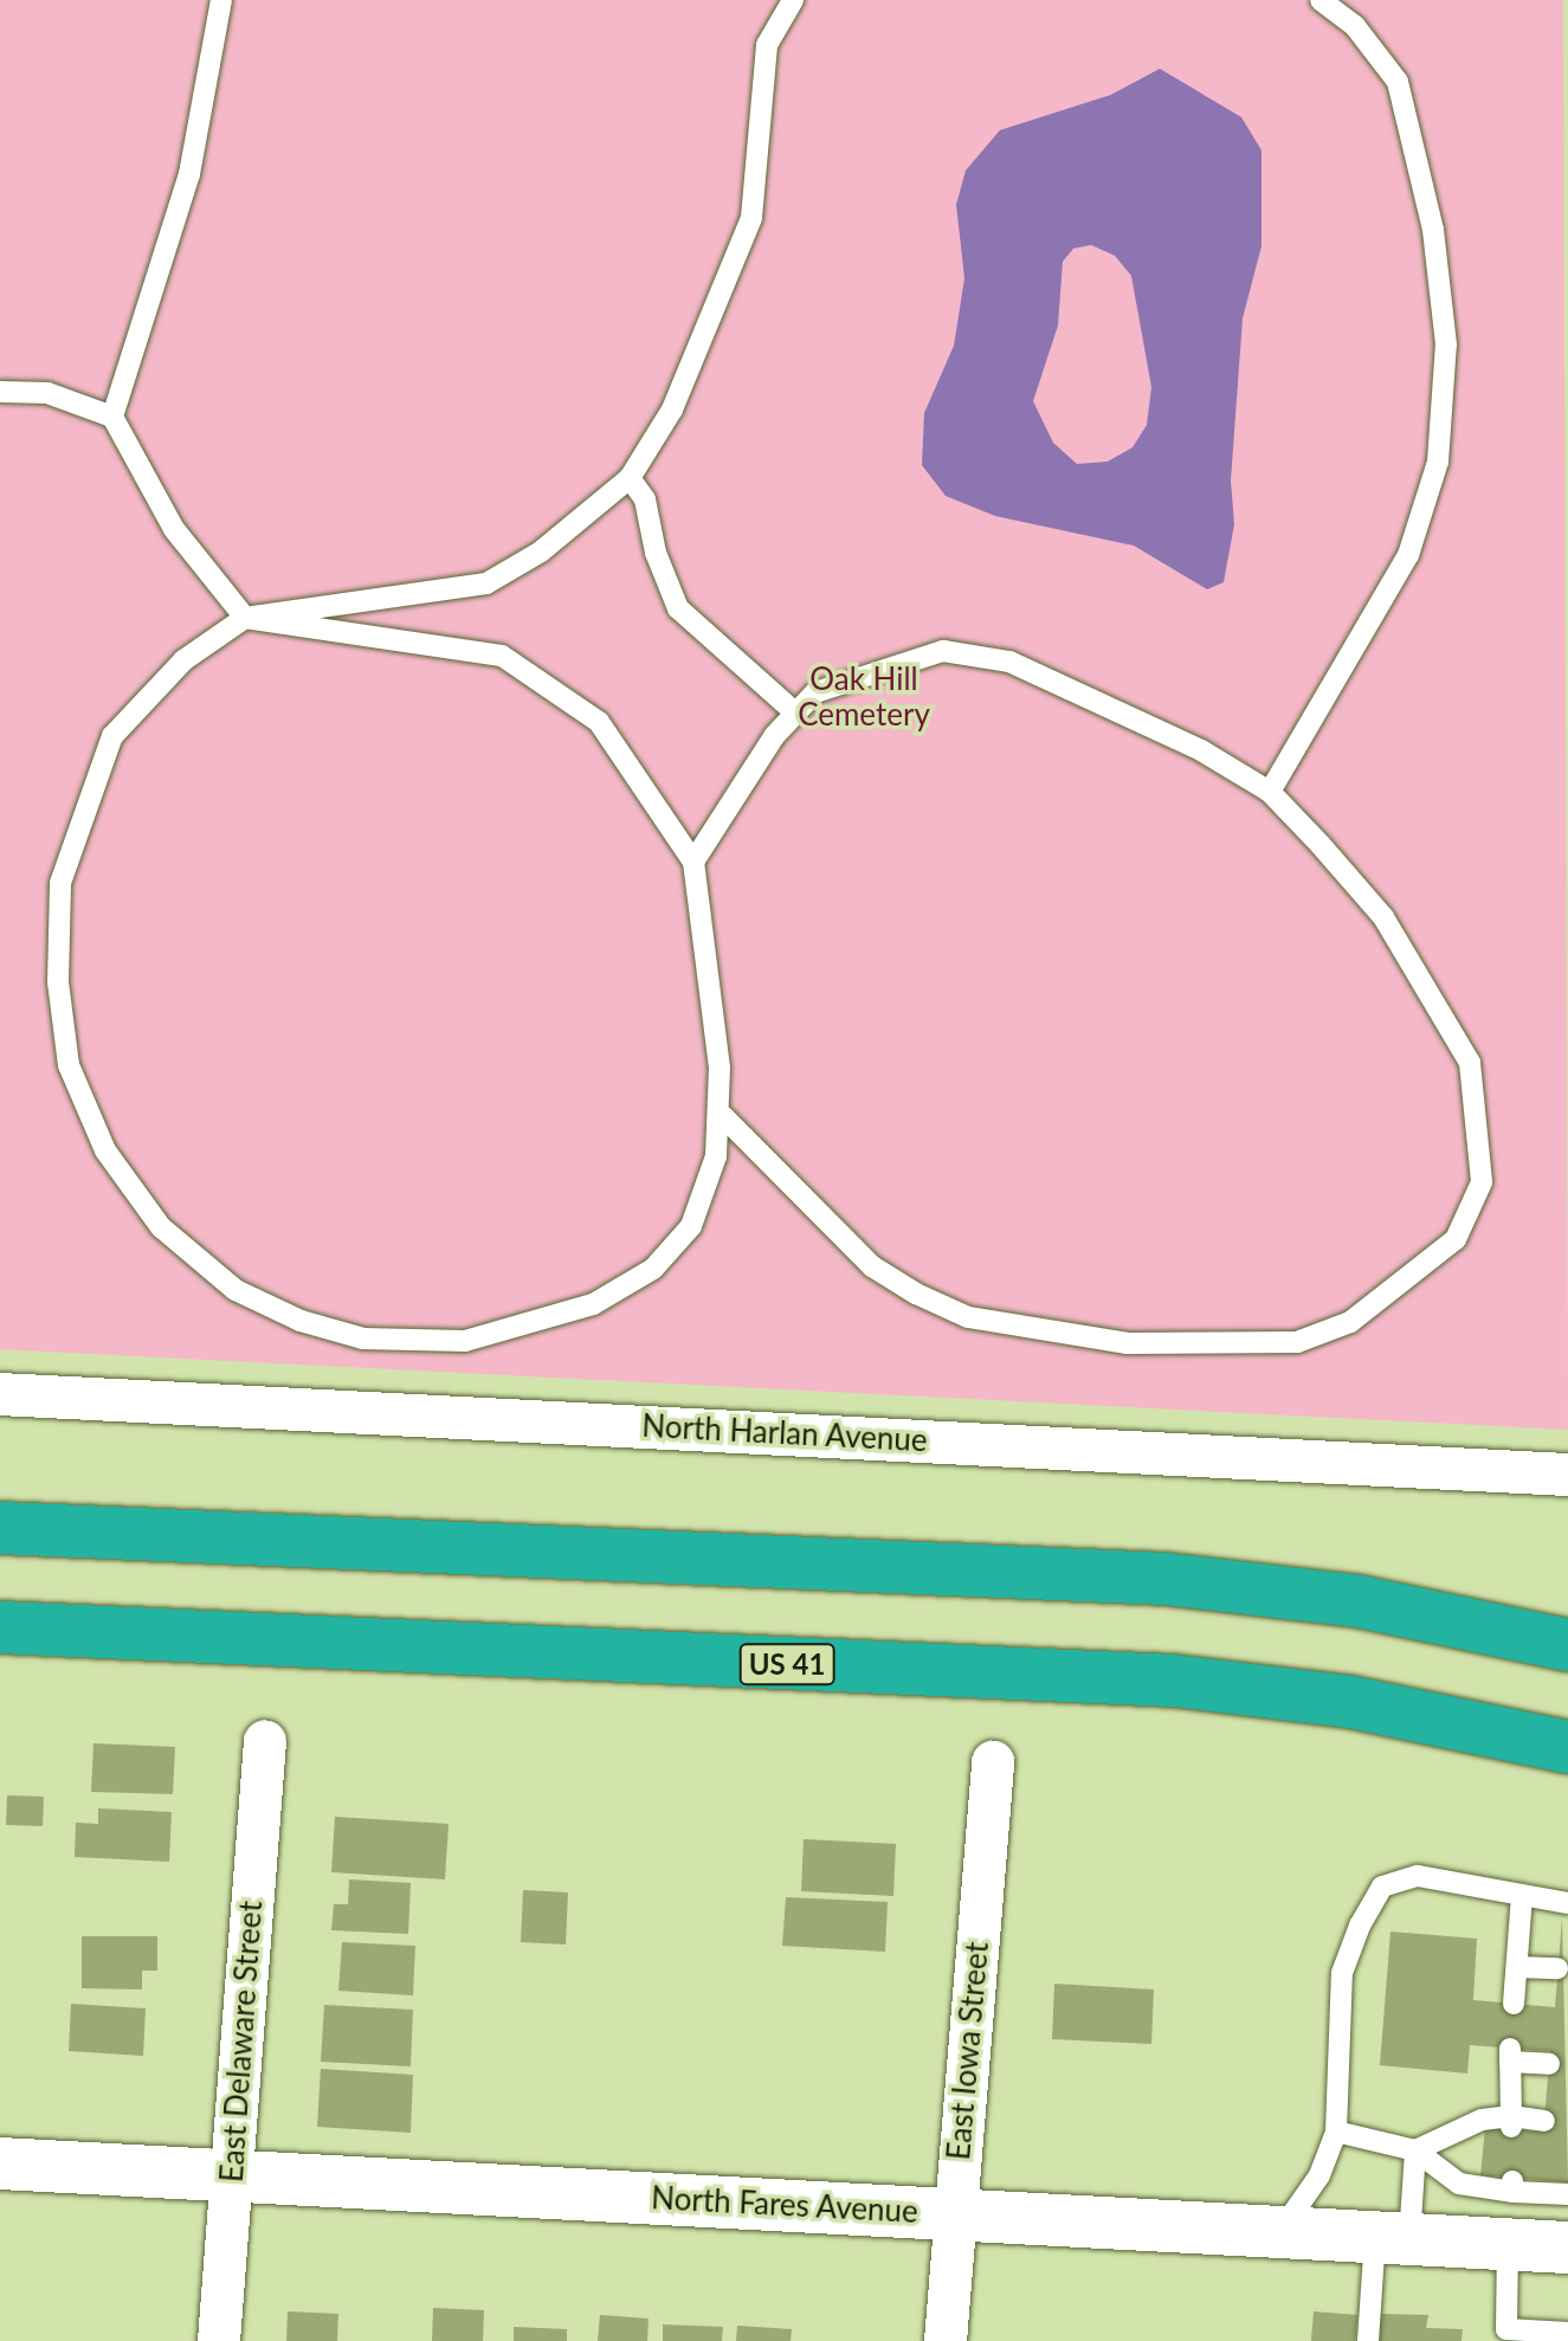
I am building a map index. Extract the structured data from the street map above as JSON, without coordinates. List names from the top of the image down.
{
  "streets": {
    "highway": ["US 41"],
    "street": [
      "North Harlan Avenue",
      "East Delaware Street",
      "East Iowa Street",
      "North Fares Avenue"
    ]
  },
  "crossings": [
    ["East Delaware Street", "North Fares Avenue"],
    ["East Iowa Street", "North Fares Avenue"]
  ],
  "parks": ["Oak Hill Cemetery"]
}
